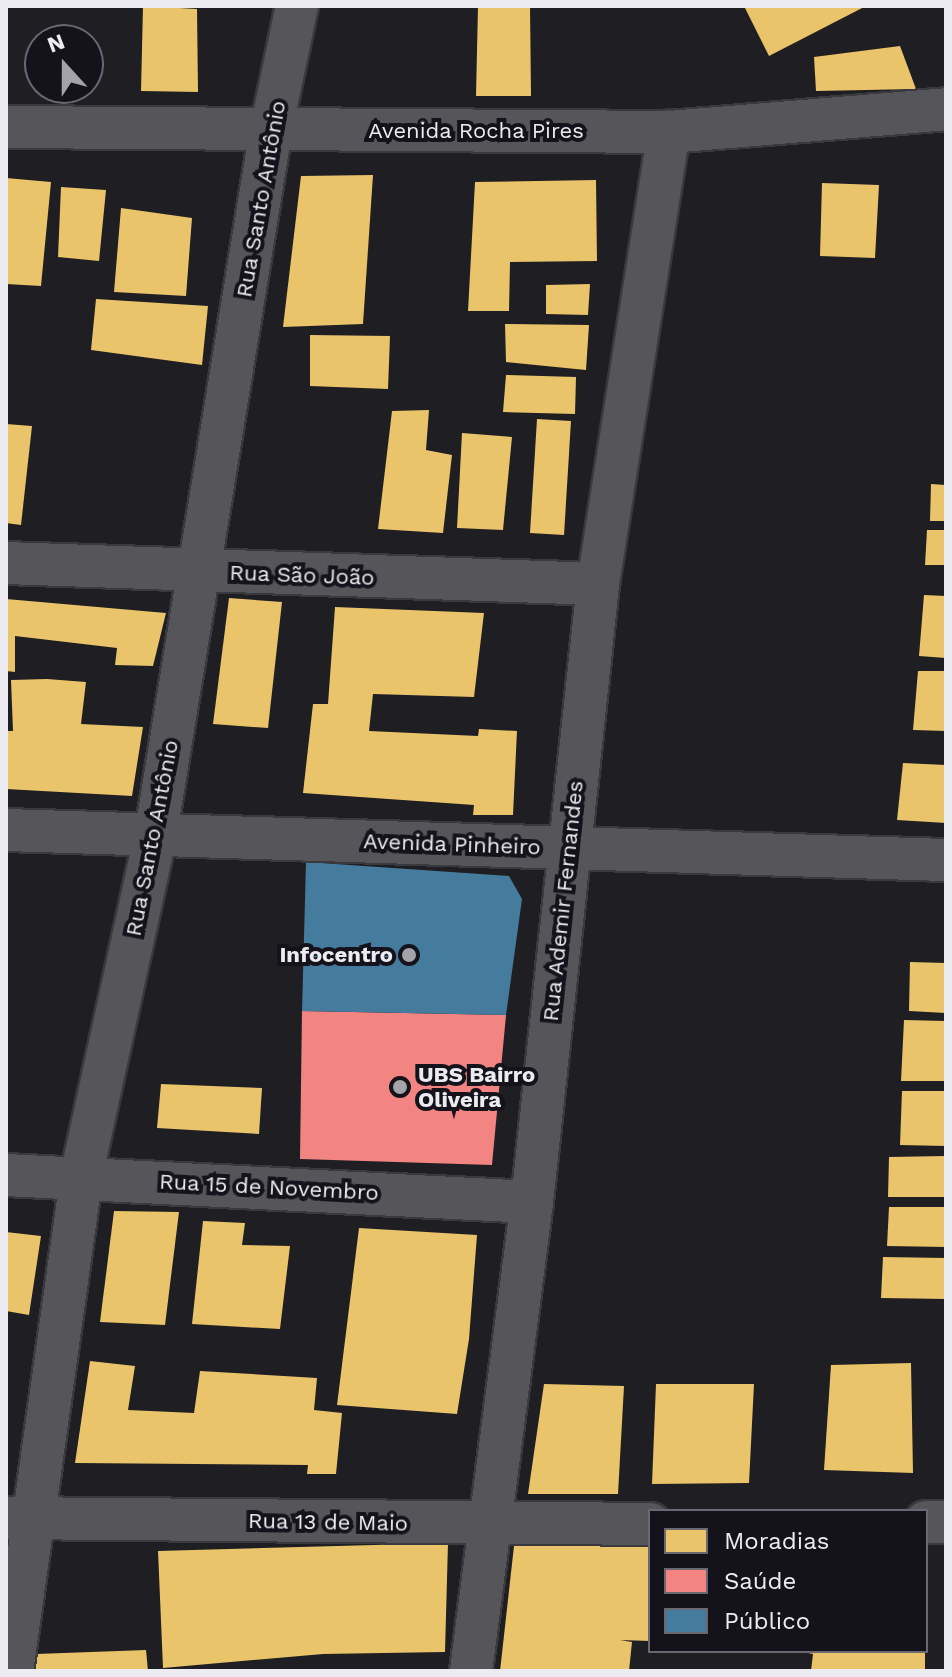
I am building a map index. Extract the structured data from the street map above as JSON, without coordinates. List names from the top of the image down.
{
  "streets": {
    "street": [
      "Avenida Rocha Pires",
      "Rua Santo Antônio",
      "Rua São João",
      "Avenida Pinheiro",
      "Rua Ademir Fernandes",
      "Rua 15 de Novembro",
      "Rua 13 de Maio"
    ]
  },
  "crossings": [
    ["Avenida Rocha Pires", "Rua Santo Antônio"],
    ["Avenida Rocha Pires", "Rua Ademir Fernandes"],
    ["Rua Santo Antônio", "Rua São João"],
    ["Rua Santo Antônio", "Avenida Pinheiro"],
    ["Rua Santo Antônio", "Rua 15 de Novembro"],
    ["Rua Santo Antônio", "Rua 13 de Maio"],
    ["Rua São João", "Rua Ademir Fernandes"],
    ["Avenida Pinheiro", "Rua Ademir Fernandes"],
    ["Rua Ademir Fernandes", "Rua 15 de Novembro"],
    ["Rua Ademir Fernandes", "Rua 13 de Maio"]
  ],
  "places": ["Infocentro", "UBS Bairro Oliveira"],
  "legend": ["Moradias", "Saúde", "Público"],
  "north": "top"
}
